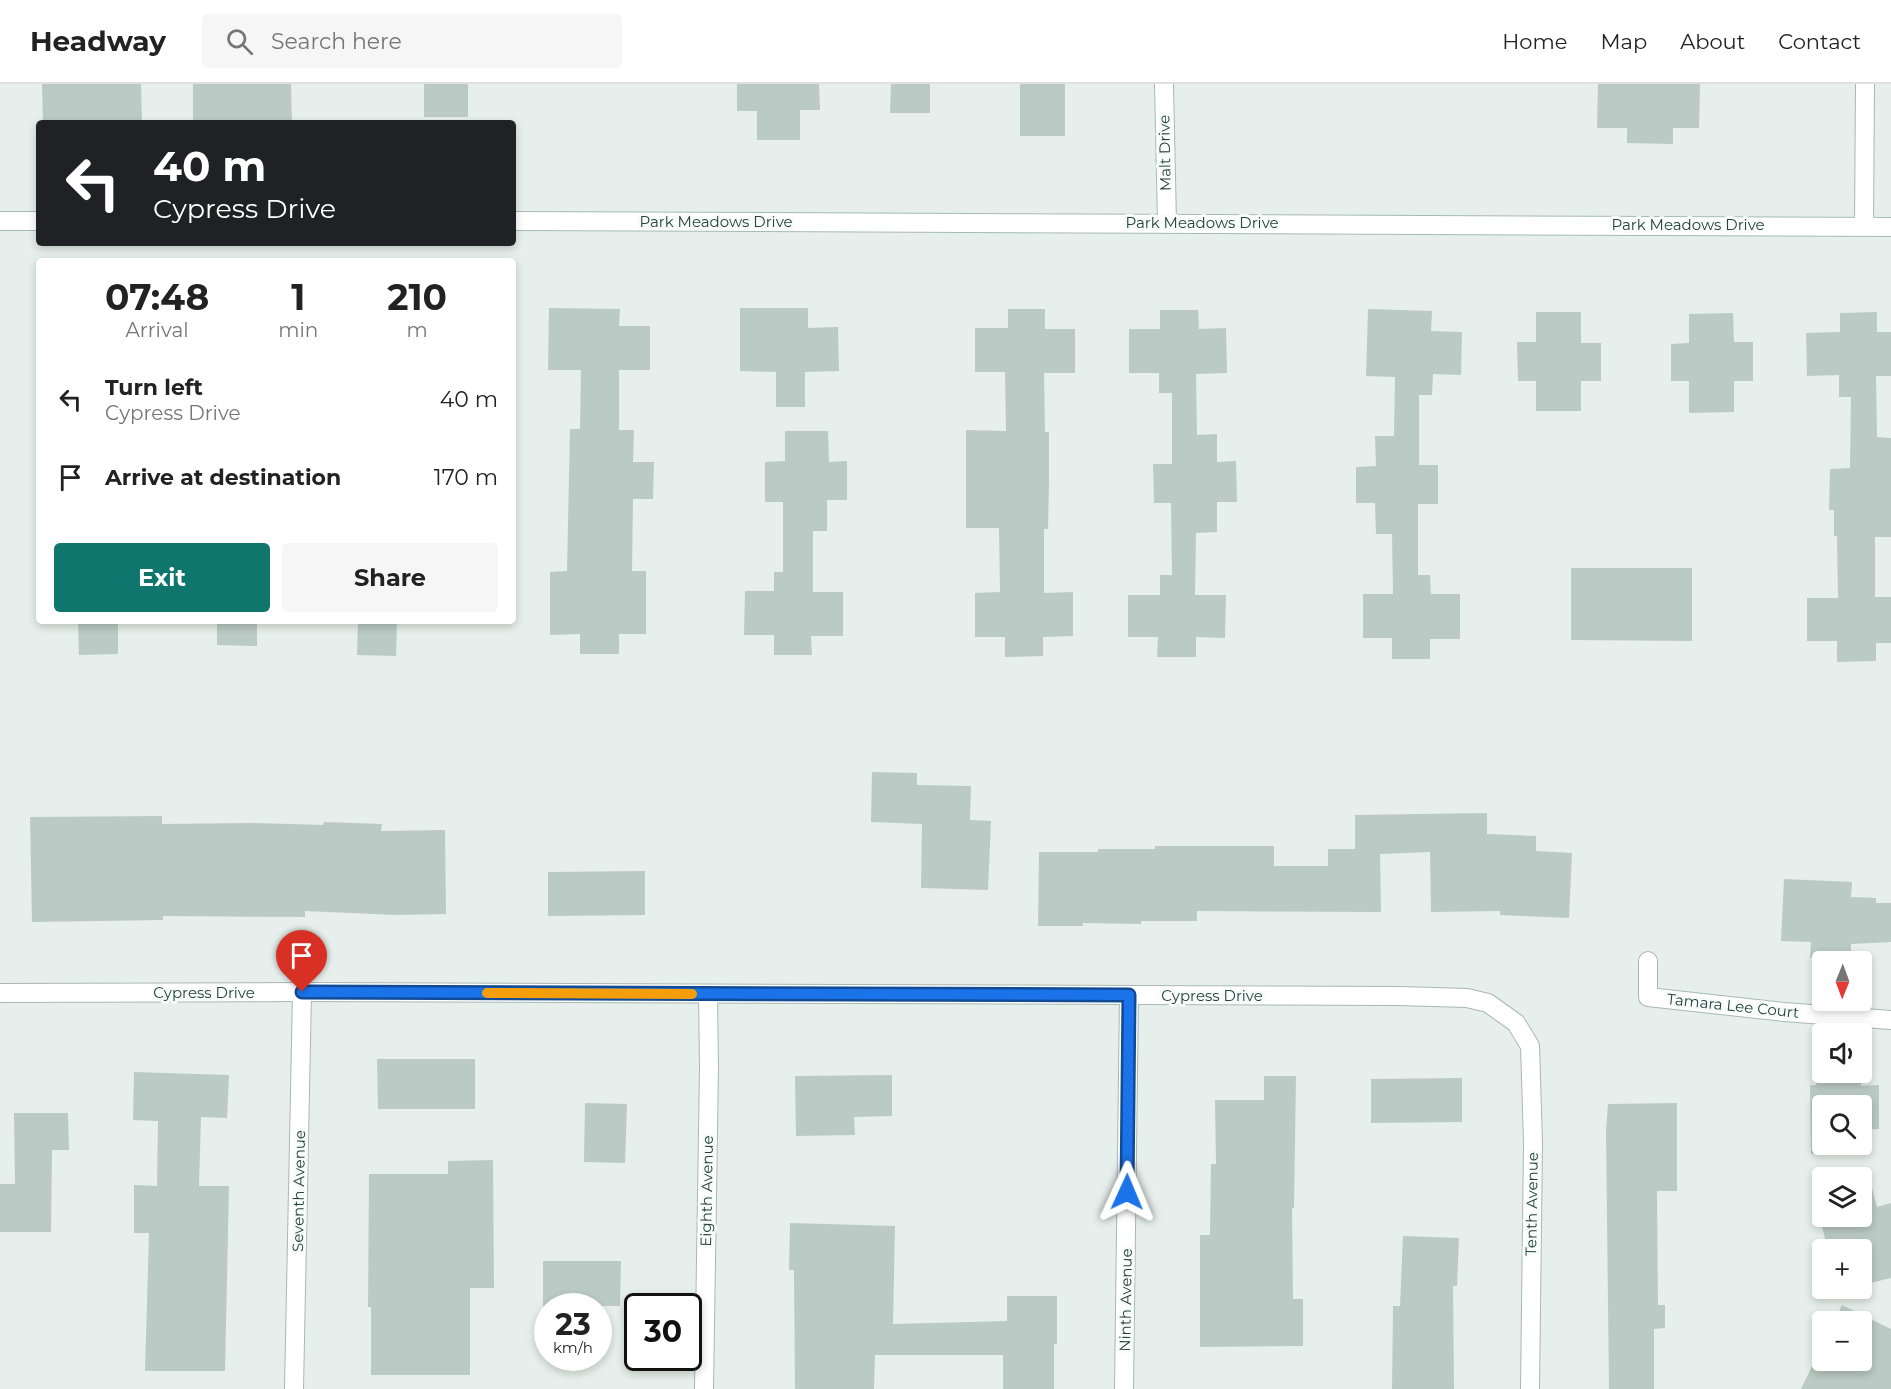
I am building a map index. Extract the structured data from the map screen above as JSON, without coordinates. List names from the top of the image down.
{
  "streets": {
    "street": [
      "Malt Drive",
      "Park Meadows Drive",
      "Cypress Drive",
      "Tamara Lee Court",
      "Seventh Avenue",
      "Eighth Avenue",
      "Tenth Avenue",
      "Ninth Avenue"
    ]
  },
  "crossings": [
    ["Malt Drive", "Park Meadows Drive"],
    ["Cypress Drive", "Seventh Avenue"],
    ["Cypress Drive", "Eighth Avenue"],
    ["Cypress Drive", "Tenth Avenue"],
    ["Cypress Drive", "Ninth Avenue"]
  ],
  "north": "bottom",
  "page": {
    "header": "Headway",
    "search": "Search here",
    "nav": [
      "Home",
      "Map",
      "About",
      "Contact"
    ],
    "turn": ["40 m", "Cypress Drive"],
    "eta": [
      "07:48",
      "Arrival",
      "1",
      "min",
      "210",
      "m"
    ],
    "list": [
      {
        "name": "Turn left",
        "note": "Cypress Drive",
        "value": "40 m"
      },
      {
        "name": "Arrive at destination",
        "value": "170 m"
      }
    ],
    "buttons": ["Exit", "Share"],
    "map_buttons": ["+", "−"],
    "speed": "23 km/h",
    "limit": "30"
  }
}
